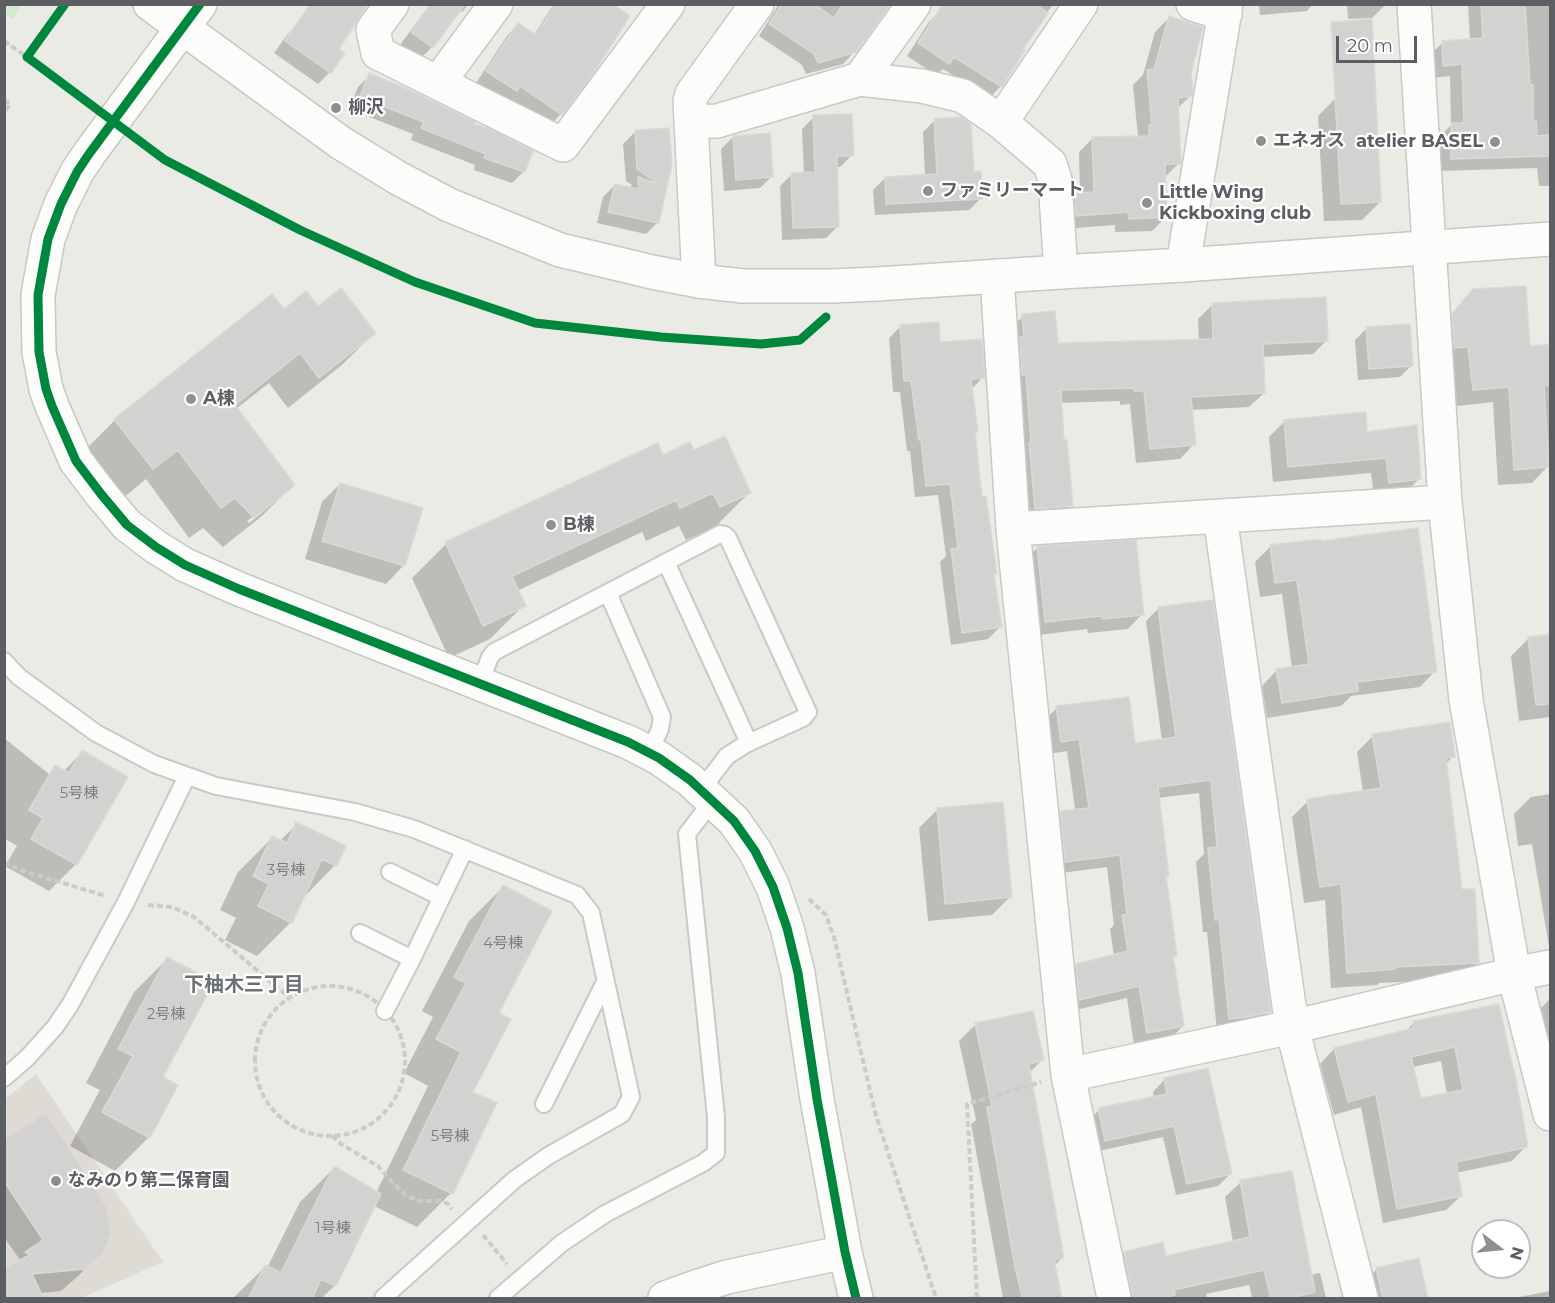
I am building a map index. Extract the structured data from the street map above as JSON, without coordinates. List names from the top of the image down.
{
  "districts": ["下柚木三丁目"],
  "places": [
    "柳沢",
    "エネオス",
    "atelier BASEL",
    "ファミリーマート",
    "Little Wing Kickboxing club",
    "A棟",
    "B棟",
    "なみのり第二保育園"
  ],
  "house_numbers": [
    "5号棟",
    "3号棟",
    "4号棟",
    "2号棟",
    "5号棟",
    "1号棟"
  ],
  "scale_bar": "20 m",
  "north": "right"
}
